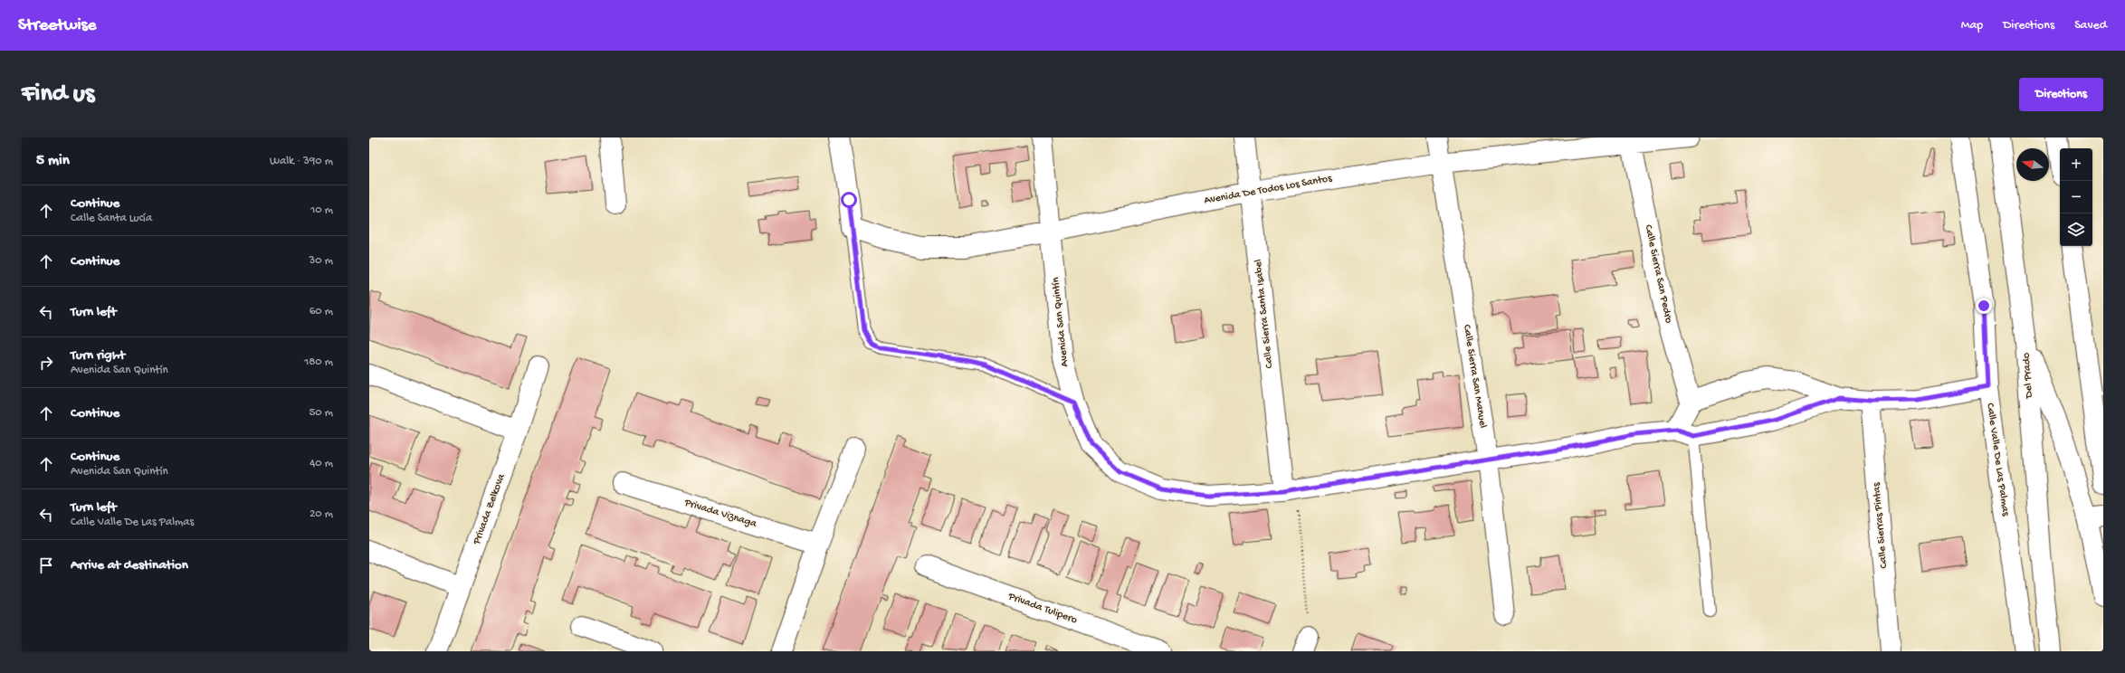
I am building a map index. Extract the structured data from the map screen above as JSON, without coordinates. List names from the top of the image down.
{
  "streets": {
    "street": [
      "Avenida De Todos Los Santos",
      "Calle Sierra San Pedro",
      "Calle Sierra Santa Isabel",
      "Avenida San Quintín",
      "Del Prado",
      "Calle Sierra San Manuel",
      "Calle Valle De Las Palmas",
      "Privada Zelkova",
      "Privada Viznaga",
      "Calle Sierras Pintas",
      "Privada Tulipero"
    ]
  },
  "crossings": [
    ["Avenida De Todos Los Santos", "Calle Sierra San Pedro"],
    ["Avenida De Todos Los Santos", "Calle Sierra Santa Isabel"],
    ["Avenida De Todos Los Santos", "Avenida San Quintín"],
    ["Avenida De Todos Los Santos", "Calle Sierra San Manuel"],
    ["Calle Sierra Santa Isabel", "Avenida San Quintín"],
    ["Avenida San Quintín", "Calle Sierra San Manuel"]
  ],
  "north": "left",
  "page": {
    "header": "Streetwise",
    "nav": ["Map", "Directions", "Saved"],
    "buttons": "Directions",
    "title": "Find us",
    "heading": ["5 min", "Walk · 390 m"],
    "map_buttons": ["+", "−"],
    "list": [
      ["Continue", "Calle Santa Lucía", "10 m"],
      ["Continue", "30 m"],
      ["Turn left", "60 m"],
      ["Turn right", "Avenida San Quintín", "180 m"],
      ["Continue", "50 m"],
      ["Continue", "Avenida San Quintín", "40 m"],
      ["Turn left", "Calle Valle De Las Palmas", "20 m"],
      "Arrive at destination"
    ]
  }
}
